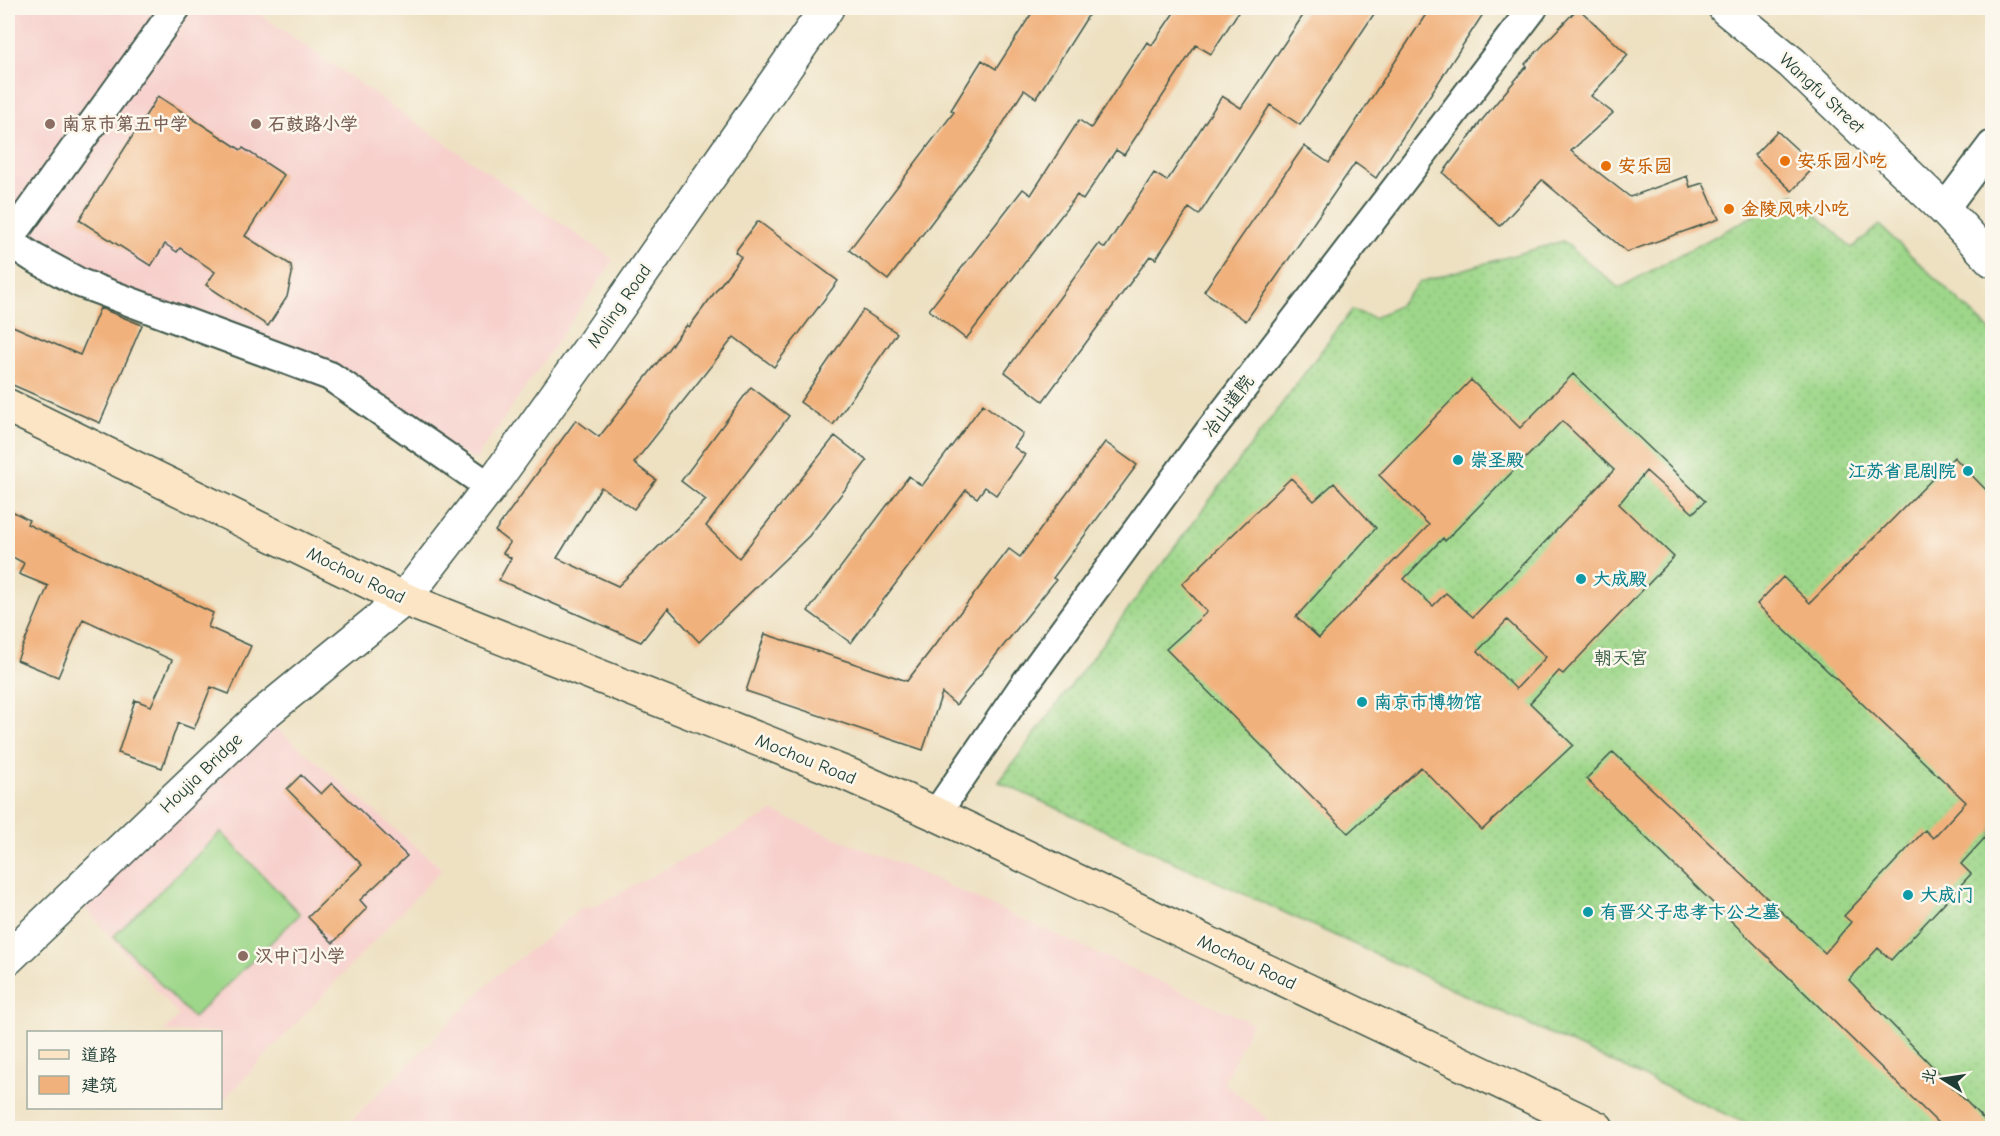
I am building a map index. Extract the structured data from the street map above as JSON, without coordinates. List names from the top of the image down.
{
  "streets": {
    "main road": ["Mochou Road"],
    "street": [
      "Wangfu Street",
      "Moling Road",
      "冶山道院",
      "Houjia Bridge"
    ]
  },
  "crossings": [
    ["Moling Road", "Mochou Road"],
    ["Moling Road", "Houjia Bridge"],
    ["冶山道院", "Mochou Road"],
    ["Mochou Road", "Houjia Bridge"]
  ],
  "parks": ["朝天宫"],
  "places": [
    "南京市第五中学",
    "石鼓路小学",
    "安乐园小吃",
    "安乐园",
    "金陵风味小吃",
    "崇圣殿",
    "江苏省昆剧院",
    "大成殿",
    "南京市博物馆",
    "大成门",
    "有晋父子忠孝卞公之墓",
    "汉中门小学"
  ],
  "legend": ["道路", "建筑"],
  "north": "left"
}
